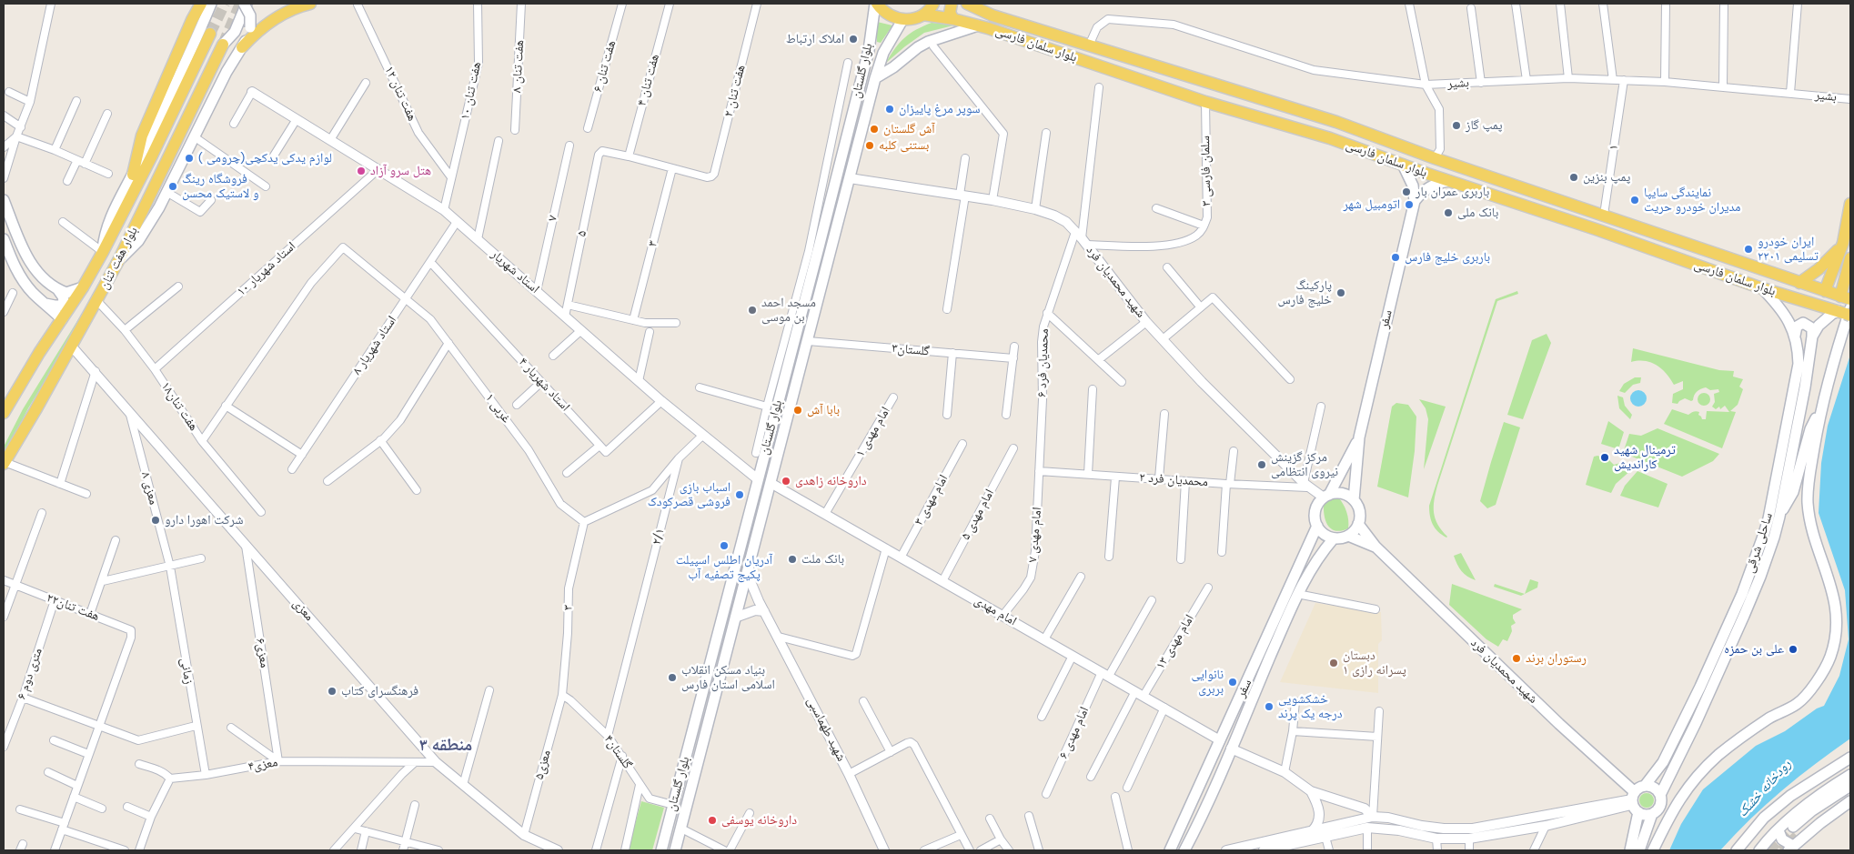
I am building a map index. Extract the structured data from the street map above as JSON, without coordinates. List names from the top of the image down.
{
  "streets": {
    "main road": [
      "بلوار سلمان فارسی",
      "بلوار گلستان",
      "بلوار هفت تنان",
      "شهید محمدیان فرد",
      "سفر",
      "ساحلی شرقی"
    ],
    "street": [
      "هفت تنان ۸",
      "هفت تنان ۶",
      "هفت تنان ۴",
      "بشیر",
      "هفت تنان ۱۰",
      "هفت تنان ۲",
      "هفت تنان ۱۲",
      "۱",
      "۳ سلمان فارسی",
      "۷",
      "۵",
      "۳",
      "استاد شهریار ۱۰",
      "استاد شهریار",
      "استاد شهریار ۸",
      "گلستان۳",
      "۶ محمدیان فرد",
      "استاد شهریار ۴",
      "هفت تنان۱۸",
      "۱ غربی",
      "۱ امام مهدی",
      "۲ محمدیان فرد",
      "معزی ۸",
      "۳ امام مهدی",
      "۵ امام مهدی",
      "۷ امام مهدی",
      "۲/۱",
      "۲۲هفت تنان",
      "معزی",
      "امام مهدی",
      "۱۳ امام مهدی",
      "۶معزی",
      "زمانی",
      "۶ متری دوم",
      "شهید طهماسبی",
      "۶ امام مهدی",
      "گلستان۴",
      "۴معزی",
      "۵معزی"
    ]
  },
  "crossings": [
    ["بلوار سلمان فارسی", "بشیر"],
    ["بلوار سلمان فارسی", "۱"],
    ["بلوار سلمان فارسی", "۳ سلمان فارسی"],
    ["بلوار سلمان فارسی", "سفر"],
    ["بلوار سلمان فارسی", "ساحلی شرقی"],
    ["بلوار گلستان", "استاد شهریار"],
    ["بلوار گلستان", "شهید محمدیان فرد"],
    ["بلوار گلستان", "گلستان۳"],
    ["بلوار گلستان", "امام مهدی"],
    ["بلوار گلستان", "شهید طهماسبی"],
    ["بلوار گلستان", "گلستان۴"],
    ["هفت تنان ۴", "۵"],
    ["بشیر", "۱"],
    ["هفت تنان ۱۰", "هفت تنان ۱۲"],
    ["هفت تنان ۱۰", "استاد شهریار"],
    ["هفت تنان ۲", "۳"],
    ["۷", "استاد شهریار"],
    ["۵", "استاد شهریار"],
    ["۳", "۱ غربی"],
    ["۳", "گلستان۴"],
    ["۳", "۵معزی"],
    ["بلوار هفت تنان", "هفت تنان۱۸"],
    ["بلوار هفت تنان", "معزی"],
    ["استاد شهریار ۱۰", "استاد شهریار"],
    ["استاد شهریار ۱۰", "هفت تنان۱۸"],
    ["استاد شهریار", "استاد شهریار ۸"],
    ["شهید محمدیان فرد", "سفر"],
    ["شهید محمدیان فرد", "۶ محمدیان فرد"],
    ["شهید محمدیان فرد", "۲ محمدیان فرد"],
    ["شهید محمدیان فرد", "ساحلی شرقی"],
    ["سفر", "امام مهدی"],
    ["استاد شهریار ۸", "استاد شهریار ۴"],
    ["استاد شهریار ۸", "۱ غربی"],
    ["۶ محمدیان فرد", "۲ محمدیان فرد"],
    ["۶ محمدیان فرد", "۷ امام مهدی"],
    ["۱ امام مهدی", "امام مهدی"],
    ["۲ محمدیان فرد", "۷ امام مهدی"],
    ["معزی ۸", "معزی"],
    ["معزی ۸", "زمانی"],
    ["۳ امام مهدی", "امام مهدی"],
    ["۵ امام مهدی", "امام مهدی"],
    ["۷ امام مهدی", "امام مهدی"],
    ["۲/۱", "گلستان۴"],
    ["۲۲هفت تنان", "۶ متری دوم"],
    ["معزی", "۶معزی"],
    ["معزی", "۴معزی"],
    ["معزی", "۵معزی"],
    ["امام مهدی", "۱۳ امام مهدی"],
    ["امام مهدی", "۶ امام مهدی"],
    ["۶معزی", "۴معزی"],
    ["زمانی", "۴معزی"],
    ["گلستان۴", "۵معزی"]
  ],
  "districts": ["منطقه ۳"],
  "water": ["رودخانه خشک"],
  "places": [
    "املاک ارتباط",
    "سوپر مرغ پاییزان",
    "پمپ گاز",
    "آش گلستان",
    "بستنی کلبه",
    "لوازم یدکی یدکچی(چرومی )",
    "هتل سرو آزاد",
    "پمپ بنزین",
    "فروشگاه رینگ و لاستیک محسن",
    "باربری عمران بار",
    "نمایندگی سایپا مدیران خودرو حریت",
    "اتومبیل شهر",
    "بانک ملی",
    "ایران خودرو تسلیمی ۲۲۰۱",
    "باربری خلیج فارس",
    "پارکینگ خلیج فارس",
    "مسجد احمد بن موسی",
    "بابا آش",
    "ترمینال شهید کاراندیش",
    "مرکز گزینش نیروی انتظامی",
    "داروخانه زاهدی",
    "اسباب بازی فروشی قصرکودک",
    "شرکت اهورا دارو",
    "آدریان اطلس اسپیلت پکیج تصفیه آب",
    "بانک ملت",
    "علی بن حمزه",
    "رستوران برند",
    "دبستان پسرانه رازی ۱",
    "بنیاد مسکن انقلاب اسلامی استان فارس",
    "نانوایی بربری",
    "فرهنگسرای کتاب",
    "خشکشویی درجه یک پرند",
    "داروخانه یوسفی"
  ]
}
